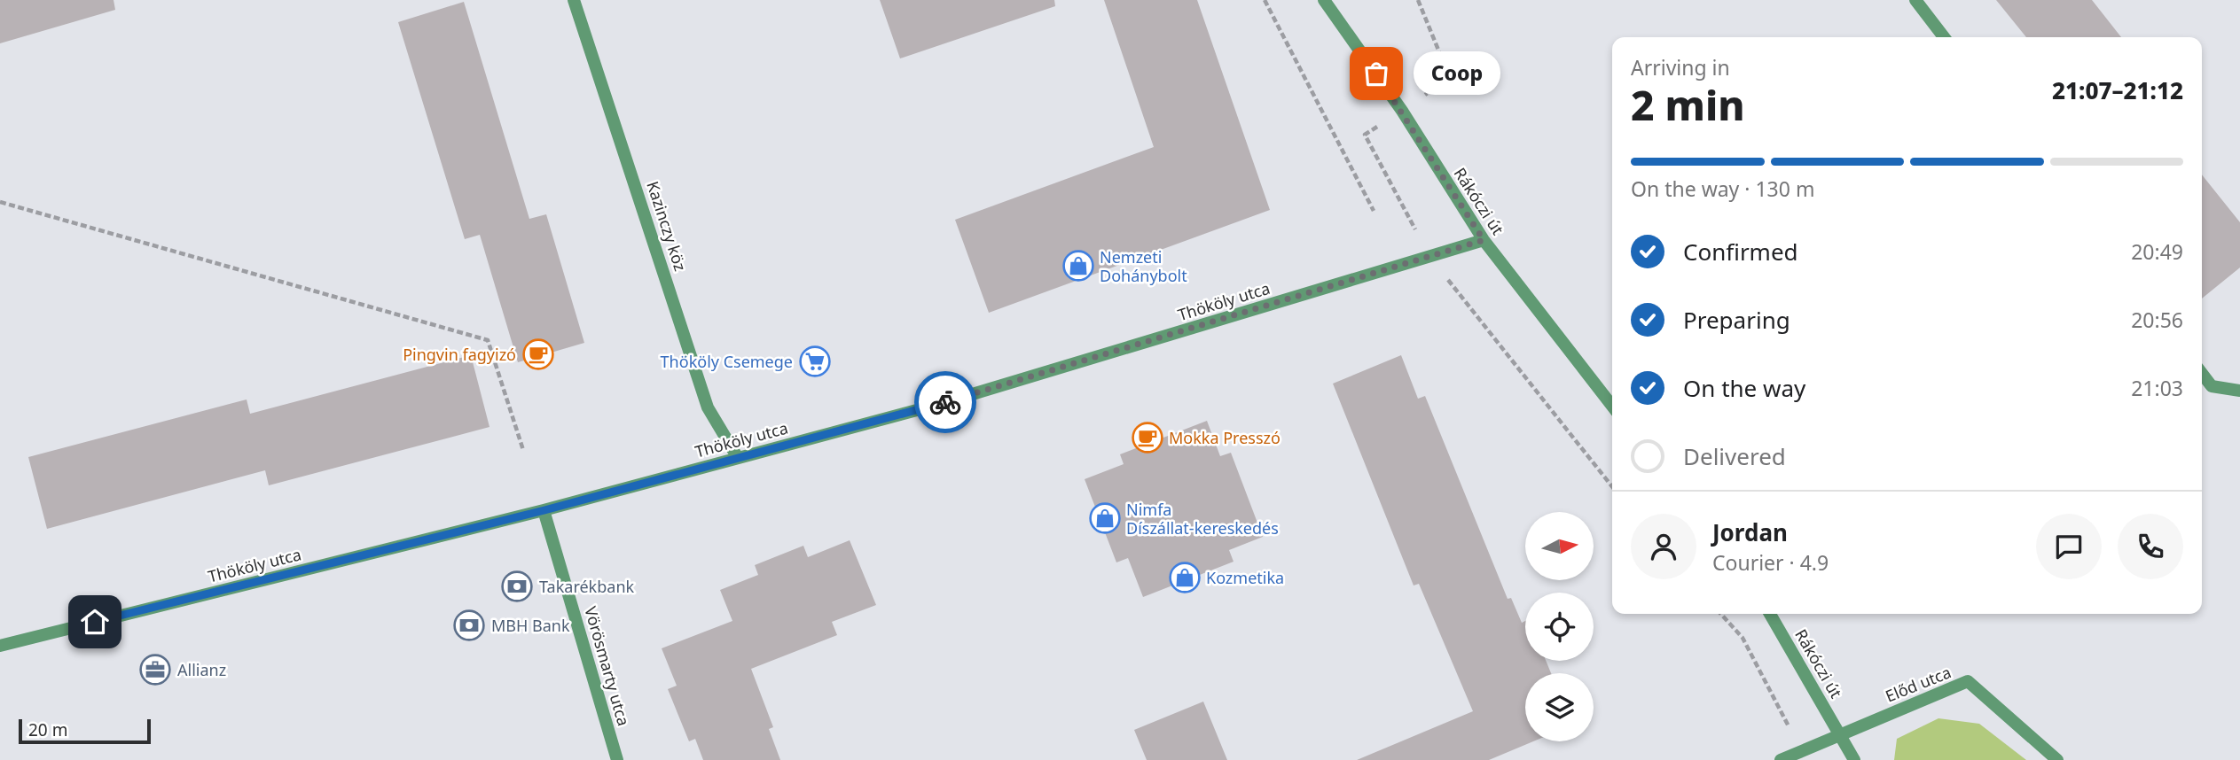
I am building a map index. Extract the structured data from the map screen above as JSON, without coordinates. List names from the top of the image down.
{
  "streets": {
    "street": [
      "Rákóczi út",
      "Kazinczy köz",
      "Thököly utca",
      "Vörösmarty utca",
      "Előd utca"
    ]
  },
  "crossings": [
    ["Rákóczi út", "Thököly utca"],
    ["Rákóczi út", "Előd utca"],
    ["Kazinczy köz", "Thököly utca"],
    ["Thököly utca", "Vörösmarty utca"]
  ],
  "places": {
    "other": ["Coop"],
    "shop": ["Nemzeti Dohánybolt", "Nimfa Díszállat-kereskedés", "Kozmetika"],
    "cafe": ["Pingvin fagyizó", "Mokka Presszó"],
    "supermarket": ["Thököly Csemege"],
    "bank": ["Takarékbank", "MBH Bank"],
    "office": ["Allianz"]
  },
  "scale_bar": "20 m",
  "north": "right",
  "page": {
    "heading": ["2 min", "Arriving in", "21:07–21:12"],
    "panel": ["Jordan", "Courier · 4.9"],
    "bubble": "Coop",
    "bar": "On the way · 130 m",
    "list": [
      ["Confirmed", "20:49"],
      ["Preparing", "20:56"],
      ["On the way", "21:03"],
      "Delivered"
    ],
    "scale": "20 m"
  }
}
